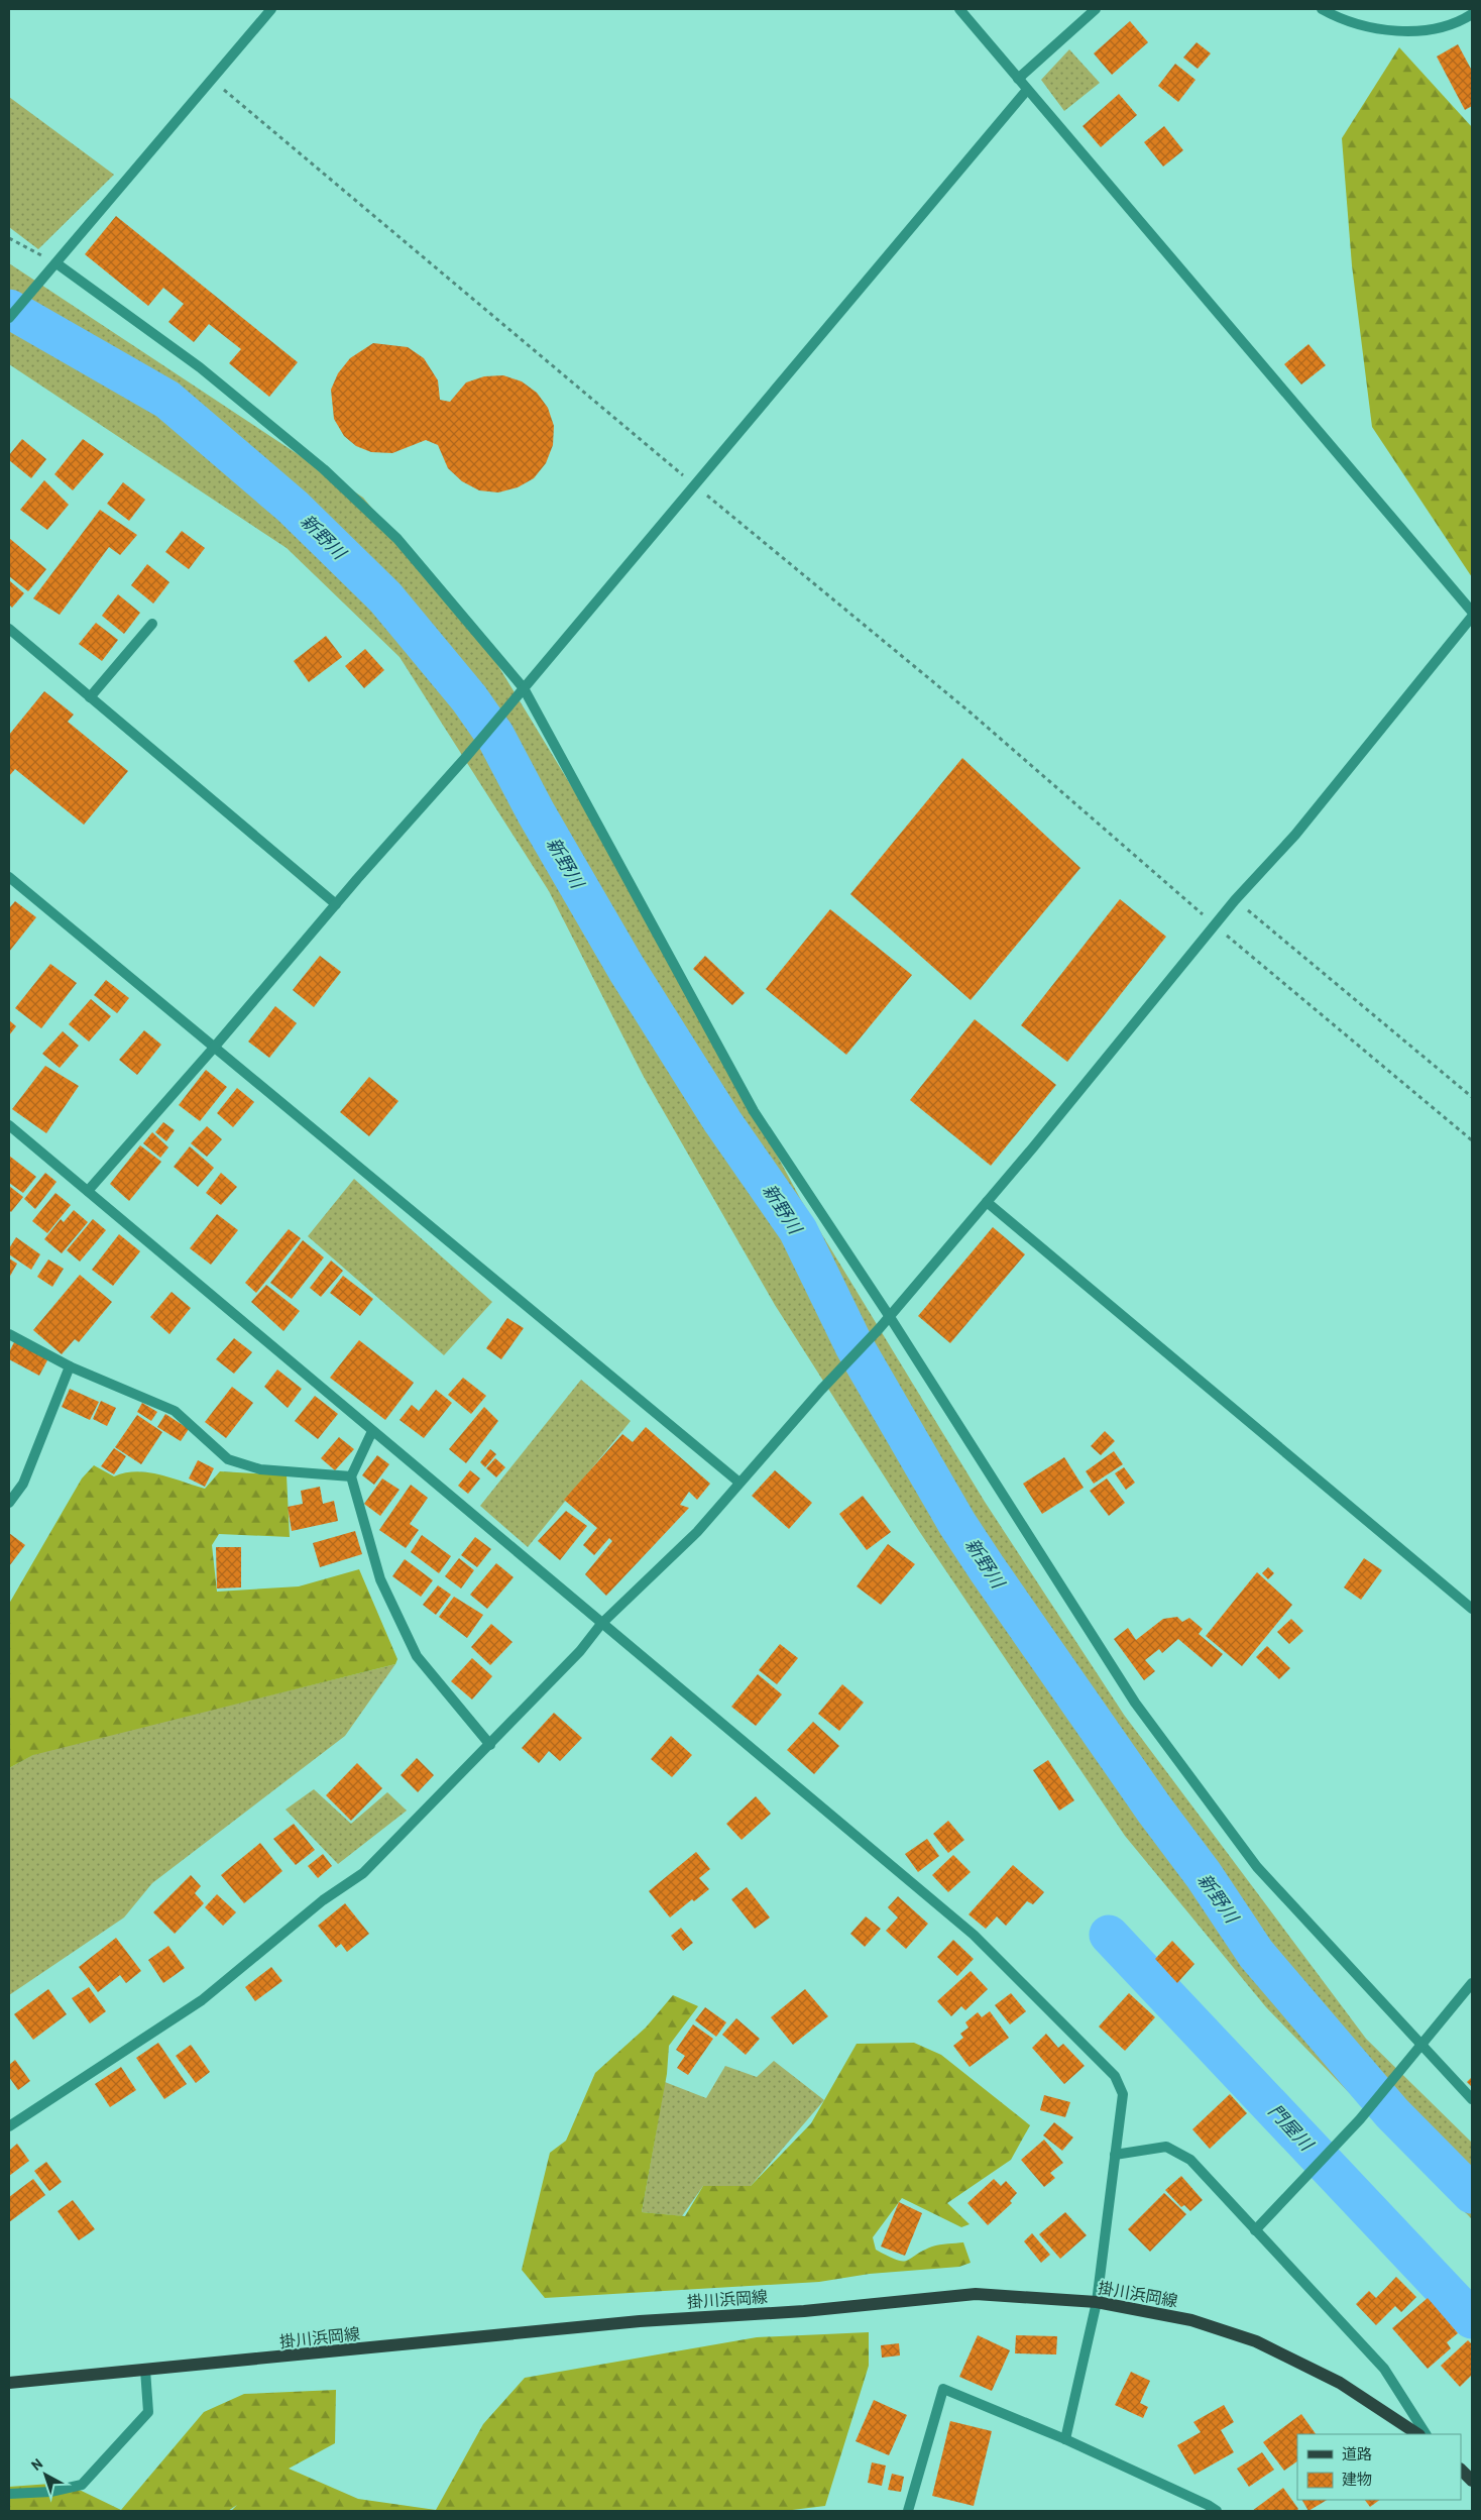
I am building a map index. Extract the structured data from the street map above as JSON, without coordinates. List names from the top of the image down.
{
  "streets": {
    "main road": ["掛川浜岡線"]
  },
  "water": ["新野川", "門屋川"],
  "legend": ["道路", "建物"],
  "north": "top left"
}
